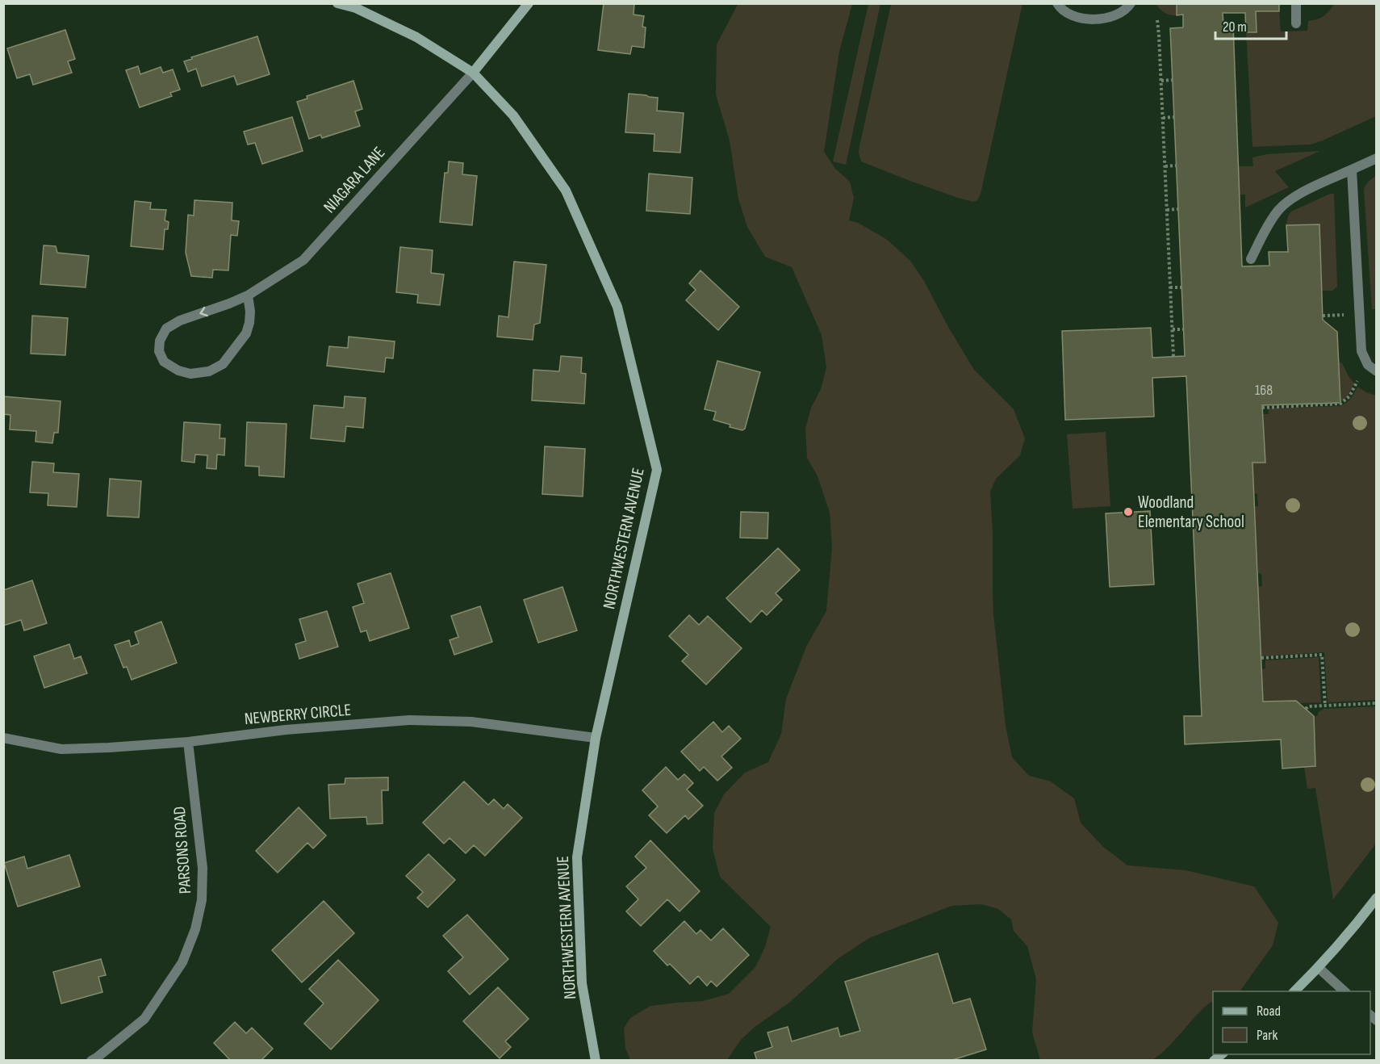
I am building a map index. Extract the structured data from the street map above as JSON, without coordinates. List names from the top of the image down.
{
  "streets": {
    "street": [
      "NIAGARA LANE",
      "NORTHWESTERN AVENUE",
      "NEWBERRY CIRCLE",
      "PARSONS ROAD"
    ]
  },
  "crossings": [
    ["NIAGARA LANE", "NORTHWESTERN AVENUE"],
    ["NORTHWESTERN AVENUE", "NEWBERRY CIRCLE"],
    ["NEWBERRY CIRCLE", "PARSONS ROAD"]
  ],
  "places": ["Woodland Elementary School"],
  "house_numbers": ["168"],
  "legend": ["Road", "Park"],
  "scale_bar": "20 m"
}
